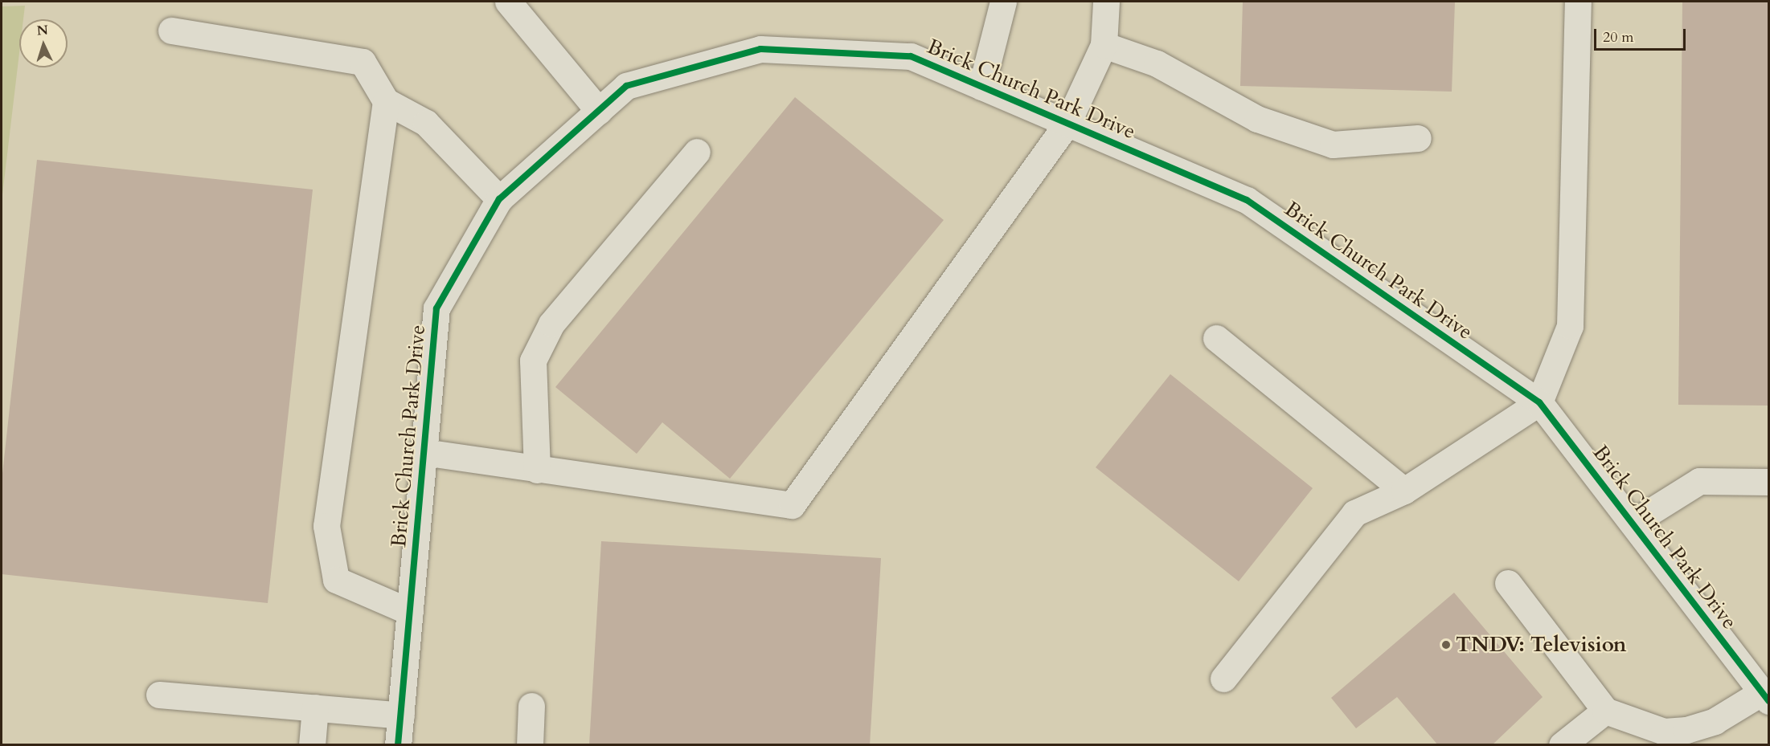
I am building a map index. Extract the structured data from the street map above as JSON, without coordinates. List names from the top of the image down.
{
  "streets": {
    "street": ["Brick Church Park Drive"]
  },
  "places": ["TNDV: Television"],
  "scale_bar": "20 m",
  "north": "top"
}
